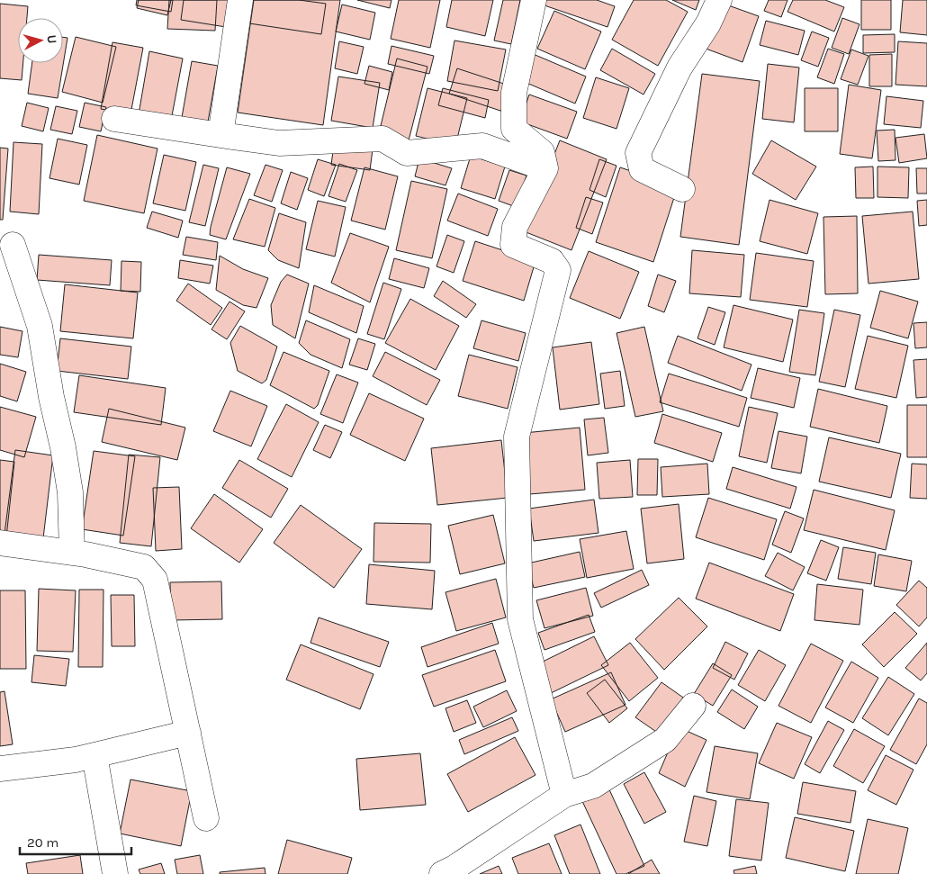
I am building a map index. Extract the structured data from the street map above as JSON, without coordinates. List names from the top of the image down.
{
  "scale_bar": "20 m",
  "north": "right"
}
